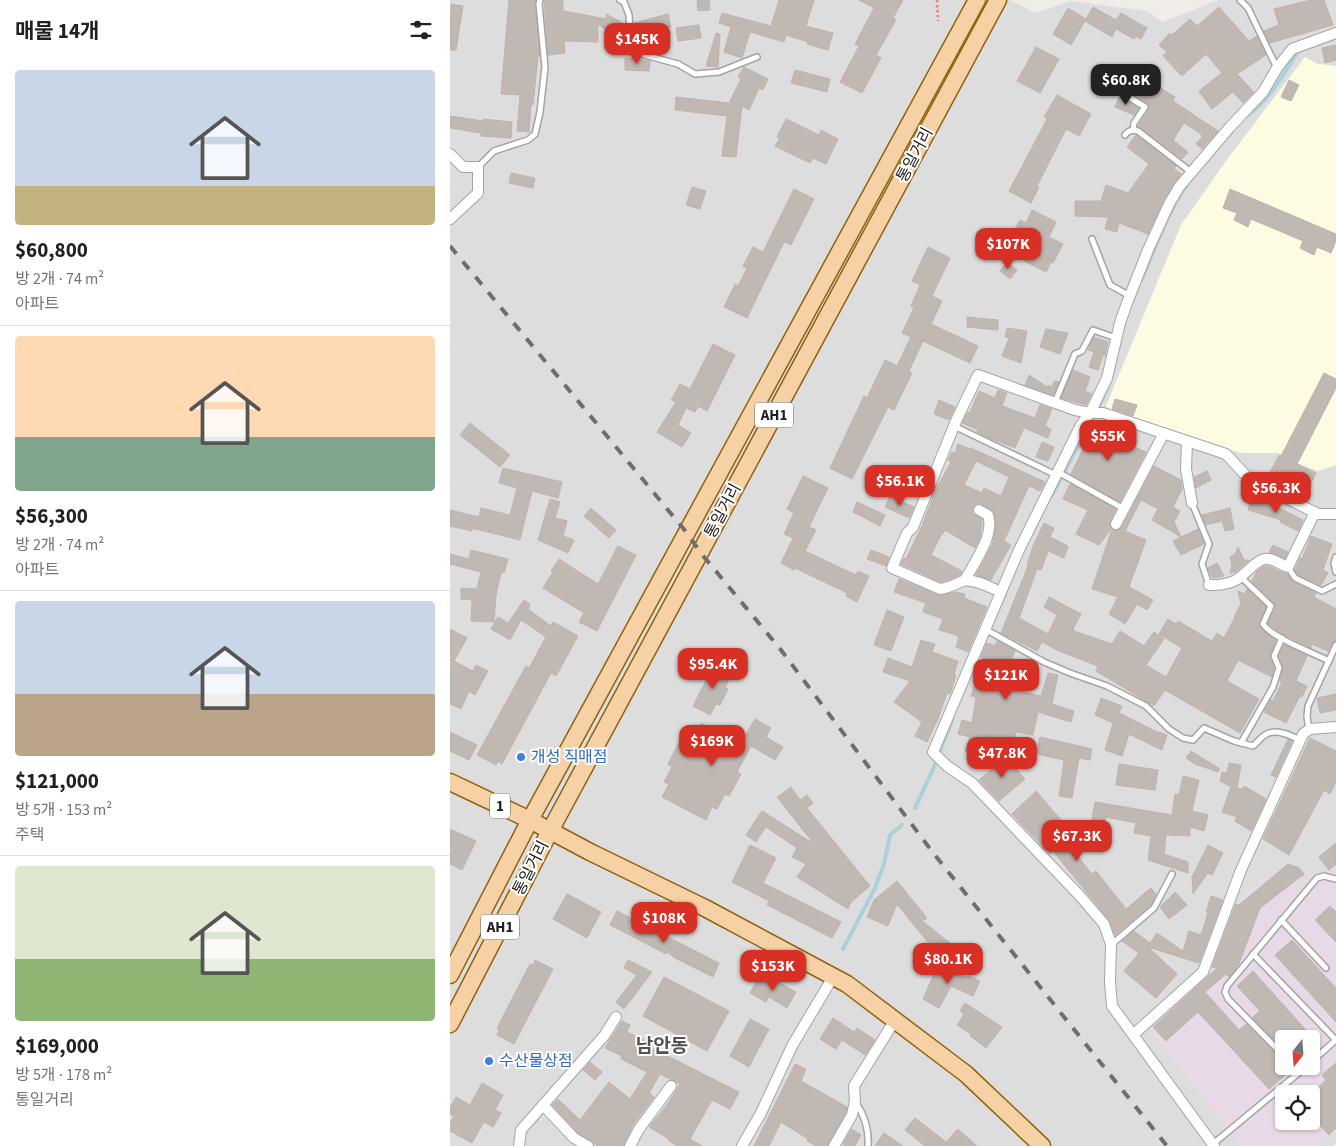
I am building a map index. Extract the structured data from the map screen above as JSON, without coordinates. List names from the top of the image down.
{
  "streets": {
    "main road": ["통일거리", "AH1", "1"]
  },
  "crossings": [
    ["통일거리", "1"]
  ],
  "districts": ["남안동"],
  "places": ["개성 직매점", "수산물상점"],
  "north": "bottom",
  "page": {
    "heading": "매물 14개",
    "price": [
      "$145K",
      "$60.8K",
      "$107K",
      "$55K",
      "$56.1K",
      "$56.3K",
      "$95.4K",
      "$121K",
      "$169K",
      "$47.8K",
      "$67.3K",
      "$108K",
      "$80.1K",
      "$153K"
    ],
    "list": [
      {
        "name": "$60,800",
        "note": "방 2개 · 74 m² · 아파트"
      },
      {
        "name": "$56,300",
        "note": "방 2개 · 74 m² · 아파트"
      },
      {
        "name": "$121,000",
        "note": "방 5개 · 153 m² · 주택"
      },
      {
        "name": "$169,000",
        "note": "방 5개 · 178 m² · 통일거리"
      }
    ]
  }
}
